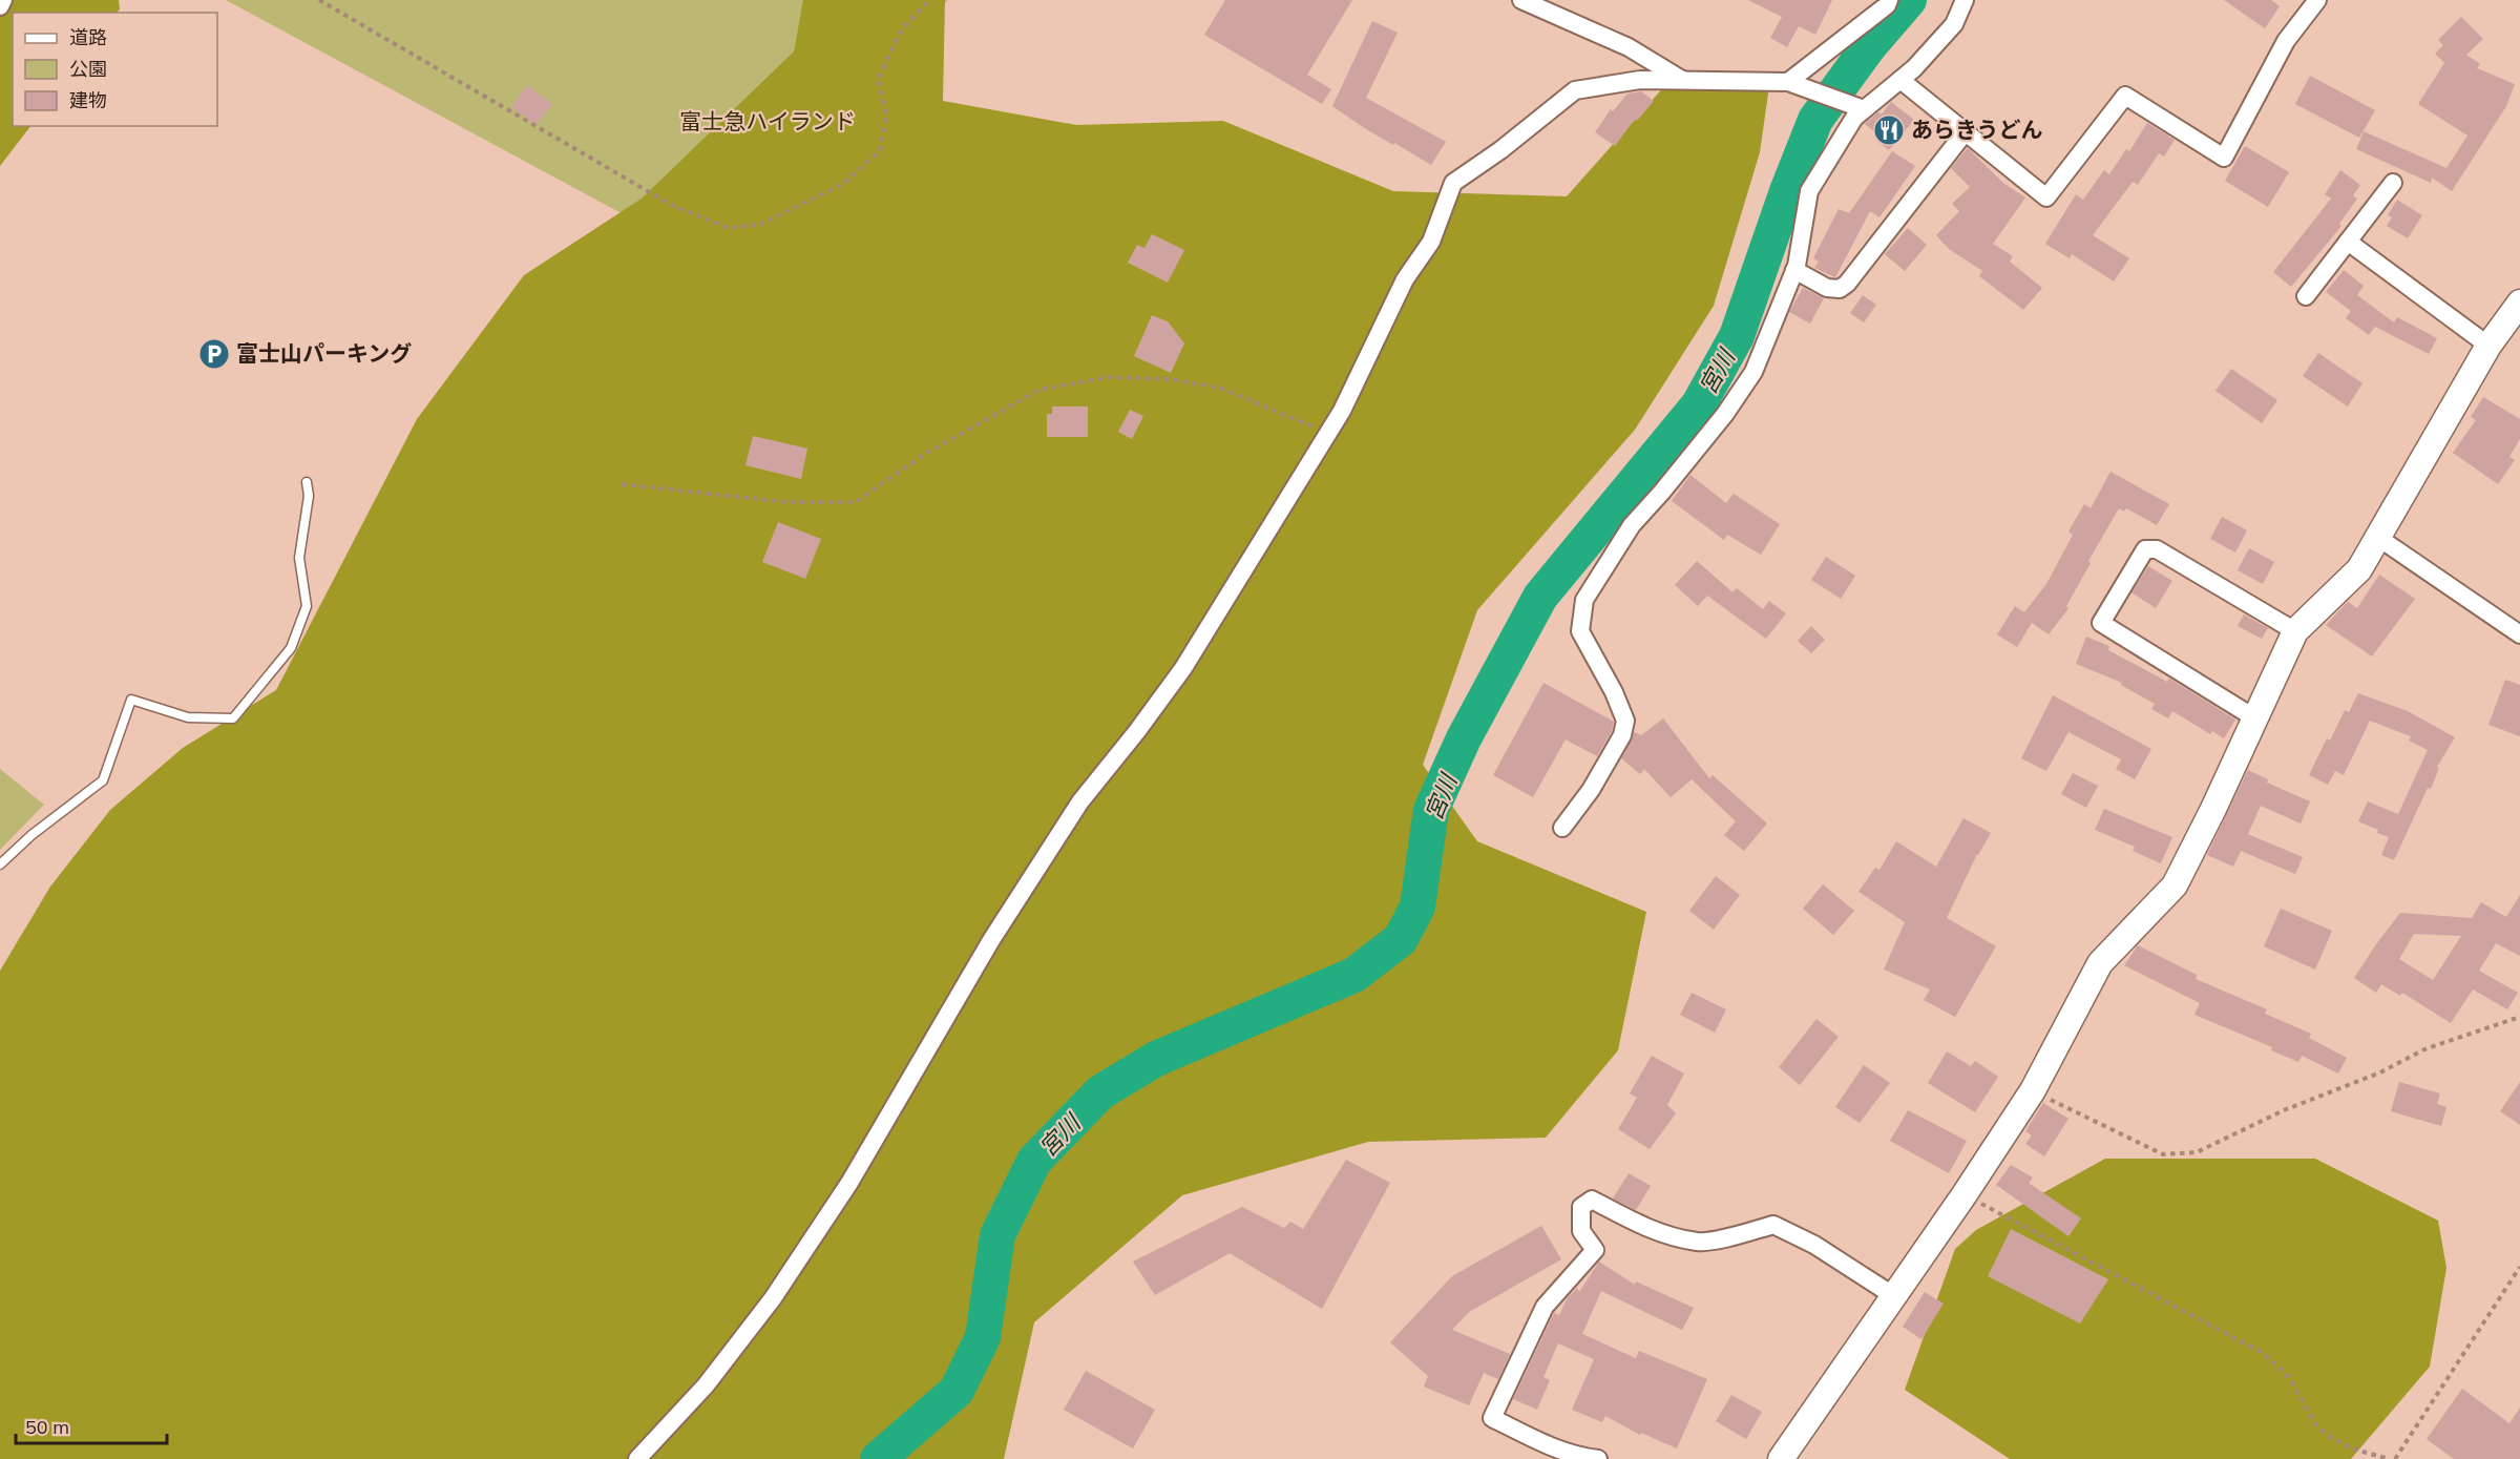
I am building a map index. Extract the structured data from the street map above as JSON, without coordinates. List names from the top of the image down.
{
  "water": ["宮川"],
  "parks": ["富士急ハイランド"],
  "places": {
    "restaurant": ["あらきうどん"],
    "parking": ["富士山パーキング"]
  },
  "legend": ["道路", "公園", "建物"],
  "scale_bar": "50 m"
}
